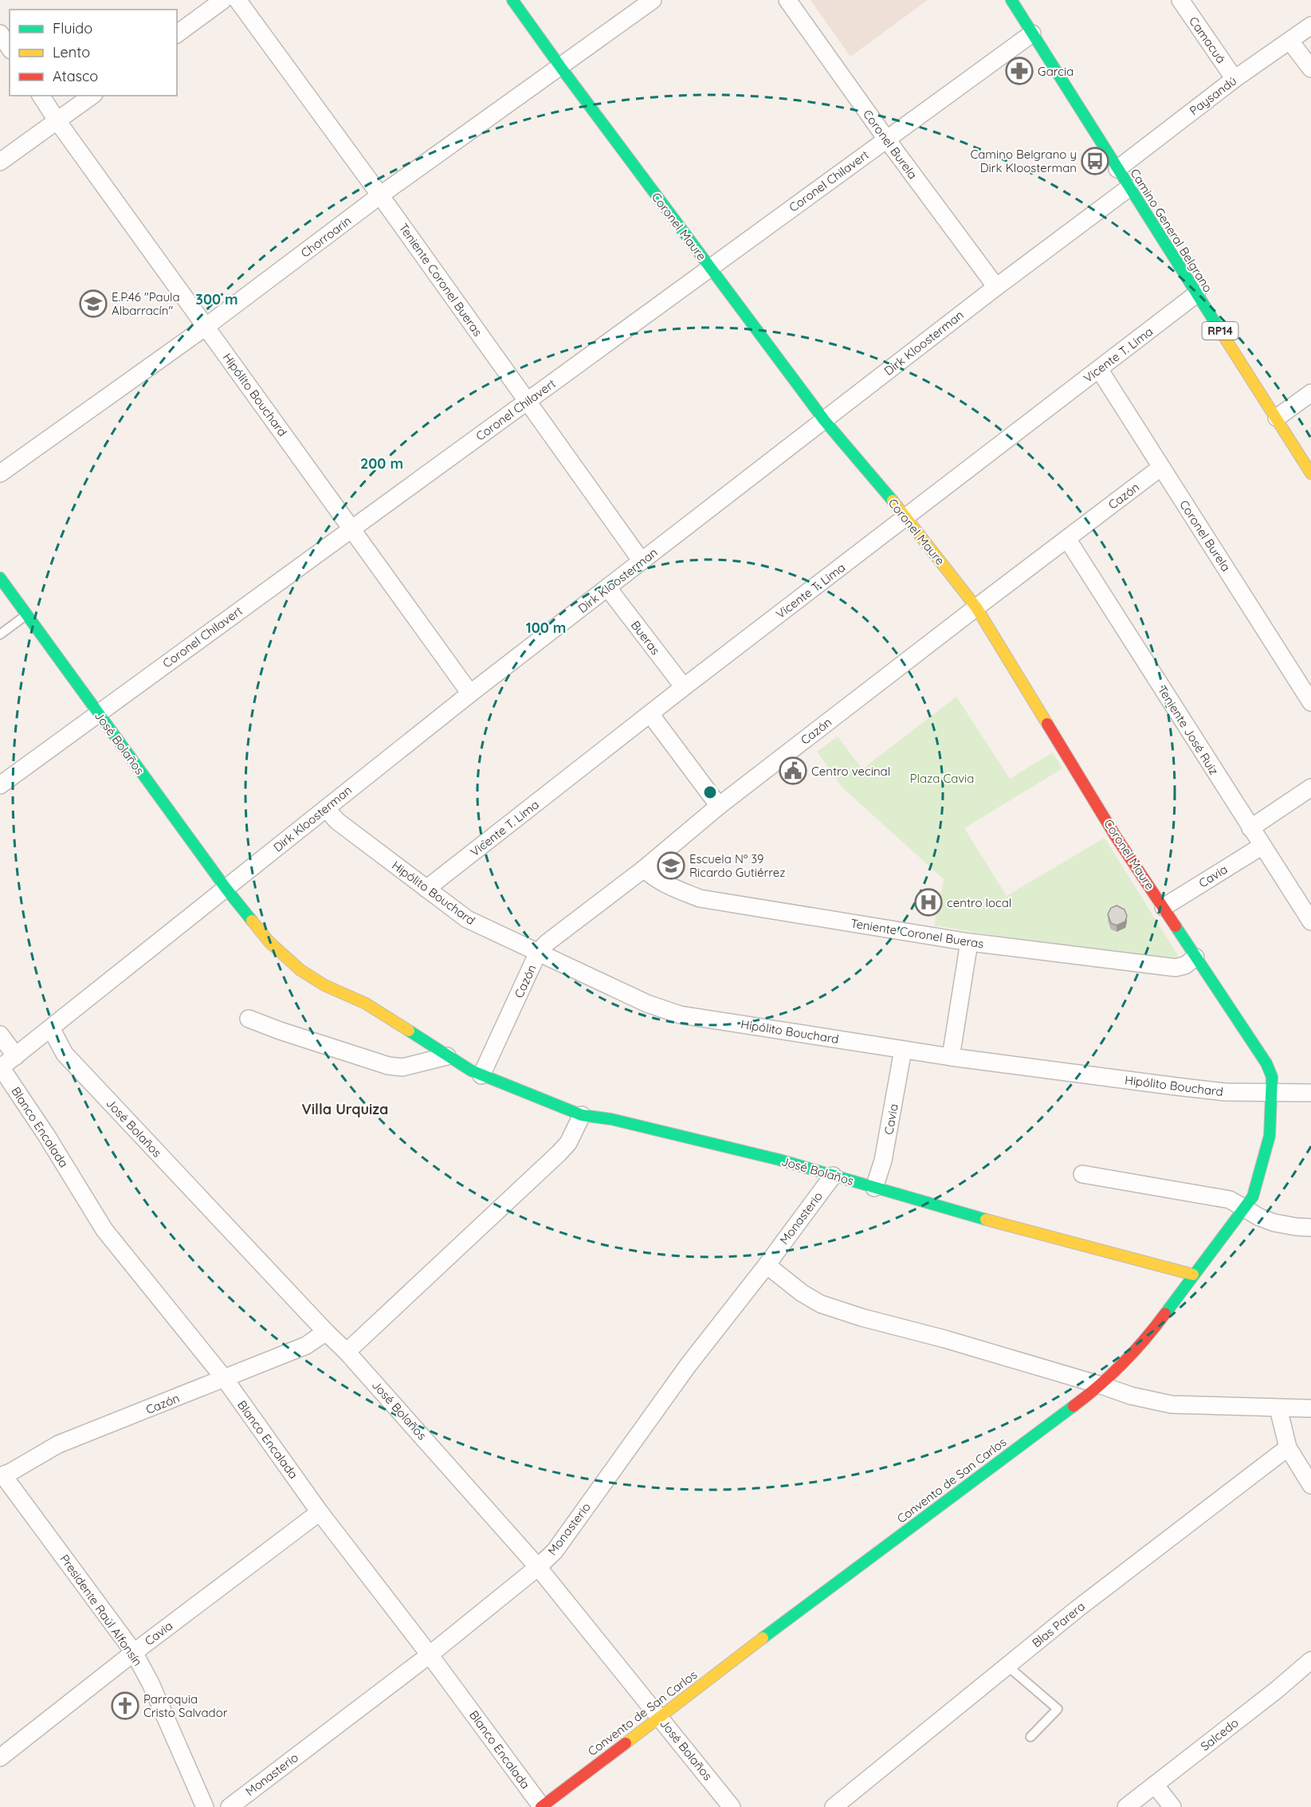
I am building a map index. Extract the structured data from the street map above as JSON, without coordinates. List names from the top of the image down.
{
  "streets": {
    "street": [
      "Camacuá",
      "Paysandú",
      "Coronel Burela",
      "Coronel Chilavert",
      "Coronel Maure",
      "Camino General Belgrano",
      "Chorroarin",
      "Teniente Coronel Bueras",
      "RP14",
      "Dirk Kloosterman",
      "Vicente T. Lima",
      "Hipólito Bouchard",
      "Cazón",
      "Bueras",
      "Teniente José Ruiz",
      "José Bolaños",
      "Cavia",
      "Blanco Encalada",
      "Monasterio",
      "Convento de San Carlos",
      "Presidente Raúl Alfonsín",
      "Blas Parera",
      "Salcedo"
    ]
  },
  "crossings": [
    ["Camacuá", "Paysandú"],
    ["Paysandú", "Camino General Belgrano"],
    ["Coronel Burela", "Coronel Chilavert"],
    ["Coronel Burela", "Dirk Kloosterman"],
    ["Coronel Burela", "Vicente T. Lima"],
    ["Coronel Burela", "Cazón"],
    ["Coronel Chilavert", "Coronel Maure"],
    ["Coronel Chilavert", "Camino General Belgrano"],
    ["Coronel Chilavert", "Teniente Coronel Bueras"],
    ["Coronel Chilavert", "Hipólito Bouchard"],
    ["Coronel Chilavert", "José Bolaños"],
    ["Coronel Maure", "Chorroarin"],
    ["Coronel Maure", "Teniente Coronel Bueras"],
    ["Coronel Maure", "Dirk Kloosterman"],
    ["Coronel Maure", "Vicente T. Lima"],
    ["Coronel Maure", "Hipólito Bouchard"],
    ["Coronel Maure", "Cazón"],
    ["Coronel Maure", "Cavia"],
    ["Coronel Maure", "Convento de San Carlos"],
    ["Camino General Belgrano", "Dirk Kloosterman"],
    ["Camino General Belgrano", "Vicente T. Lima"],
    ["Chorroarin", "Teniente Coronel Bueras"],
    ["Chorroarin", "Hipólito Bouchard"],
    ["Teniente Coronel Bueras", "Dirk Kloosterman"],
    ["Teniente Coronel Bueras", "Cazón"],
    ["Dirk Kloosterman", "Hipólito Bouchard"],
    ["Dirk Kloosterman", "Bueras"],
    ["Dirk Kloosterman", "José Bolaños"],
    ["Dirk Kloosterman", "Blanco Encalada"],
    ["Vicente T. Lima", "Hipólito Bouchard"],
    ["Vicente T. Lima", "Bueras"],
    ["Hipólito Bouchard", "Cazón"],
    ["Hipólito Bouchard", "Cavia"],
    ["Hipólito Bouchard", "Convento de San Carlos"],
    ["Cazón", "Teniente José Ruiz"],
    ["Cazón", "José Bolaños"],
    ["Cazón", "Blanco Encalada"],
    ["Cazón", "Presidente Raúl Alfonsín"],
    ["Teniente José Ruiz", "Cavia"],
    ["José Bolaños", "Cavia"],
    ["José Bolaños", "Monasterio"],
    ["José Bolaños", "Convento de San Carlos"],
    ["Cavia", "Blanco Encalada"],
    ["Cavia", "Presidente Raúl Alfonsín"],
    ["Blanco Encalada", "Monasterio"],
    ["Blanco Encalada", "Convento de San Carlos"]
  ],
  "districts": ["Villa Urquiza"],
  "parks": ["Plaza Cavia"],
  "places": {
    "pharmacy": ["Garcia"],
    "bus stop": ["Camino Belgrano y Dirk Kloosterman"],
    "school or university": ["E.P.46 \"Paula Albarracín\"", "Escuela Nº 39 Ricardo Gutiérrez"],
    "public building": ["Centro vecinal"],
    "hospital": ["centro local"],
    "church": ["Parroquia Cristo Salvador"]
  },
  "legend": ["Fluido", "Lento", "Atasco"],
  "rings": ["300 m", "200 m", "100 m"]
}
